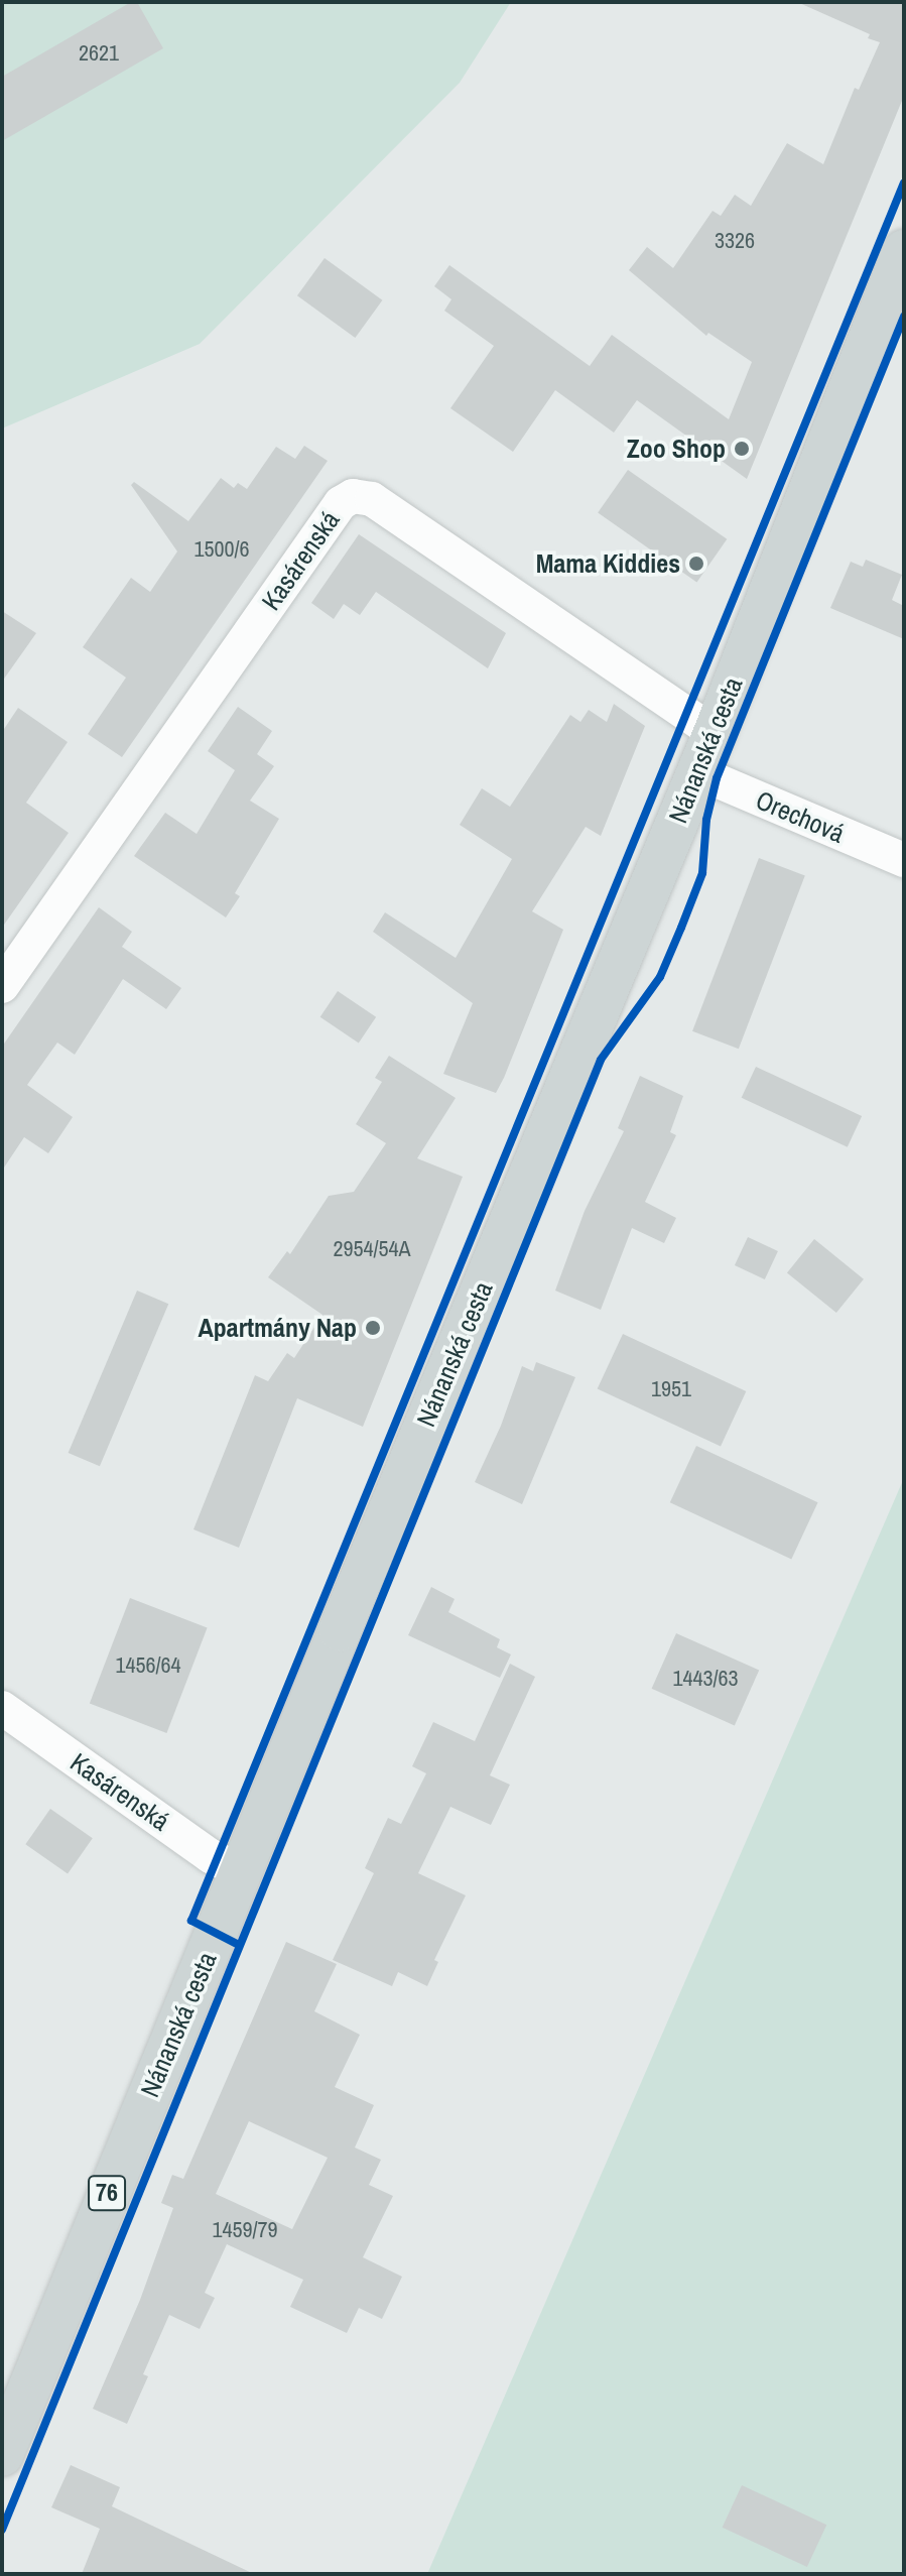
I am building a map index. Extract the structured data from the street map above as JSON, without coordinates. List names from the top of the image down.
{
  "streets": {
    "main road": ["Nánanská cesta", "76"],
    "street": ["Kasárenská", "Orechová"]
  },
  "crossings": [
    ["Kasárenská", "Nánanská cesta"],
    ["Nánanská cesta", "Orechová"]
  ],
  "places": ["Zoo Shop", "Mama Kiddies", "Apartmány Nap"],
  "house_numbers": [
    "2621",
    "3326",
    "1500/6",
    "2954/54A",
    "1951",
    "1456/64",
    "1443/63",
    "1459/79"
  ]
}
